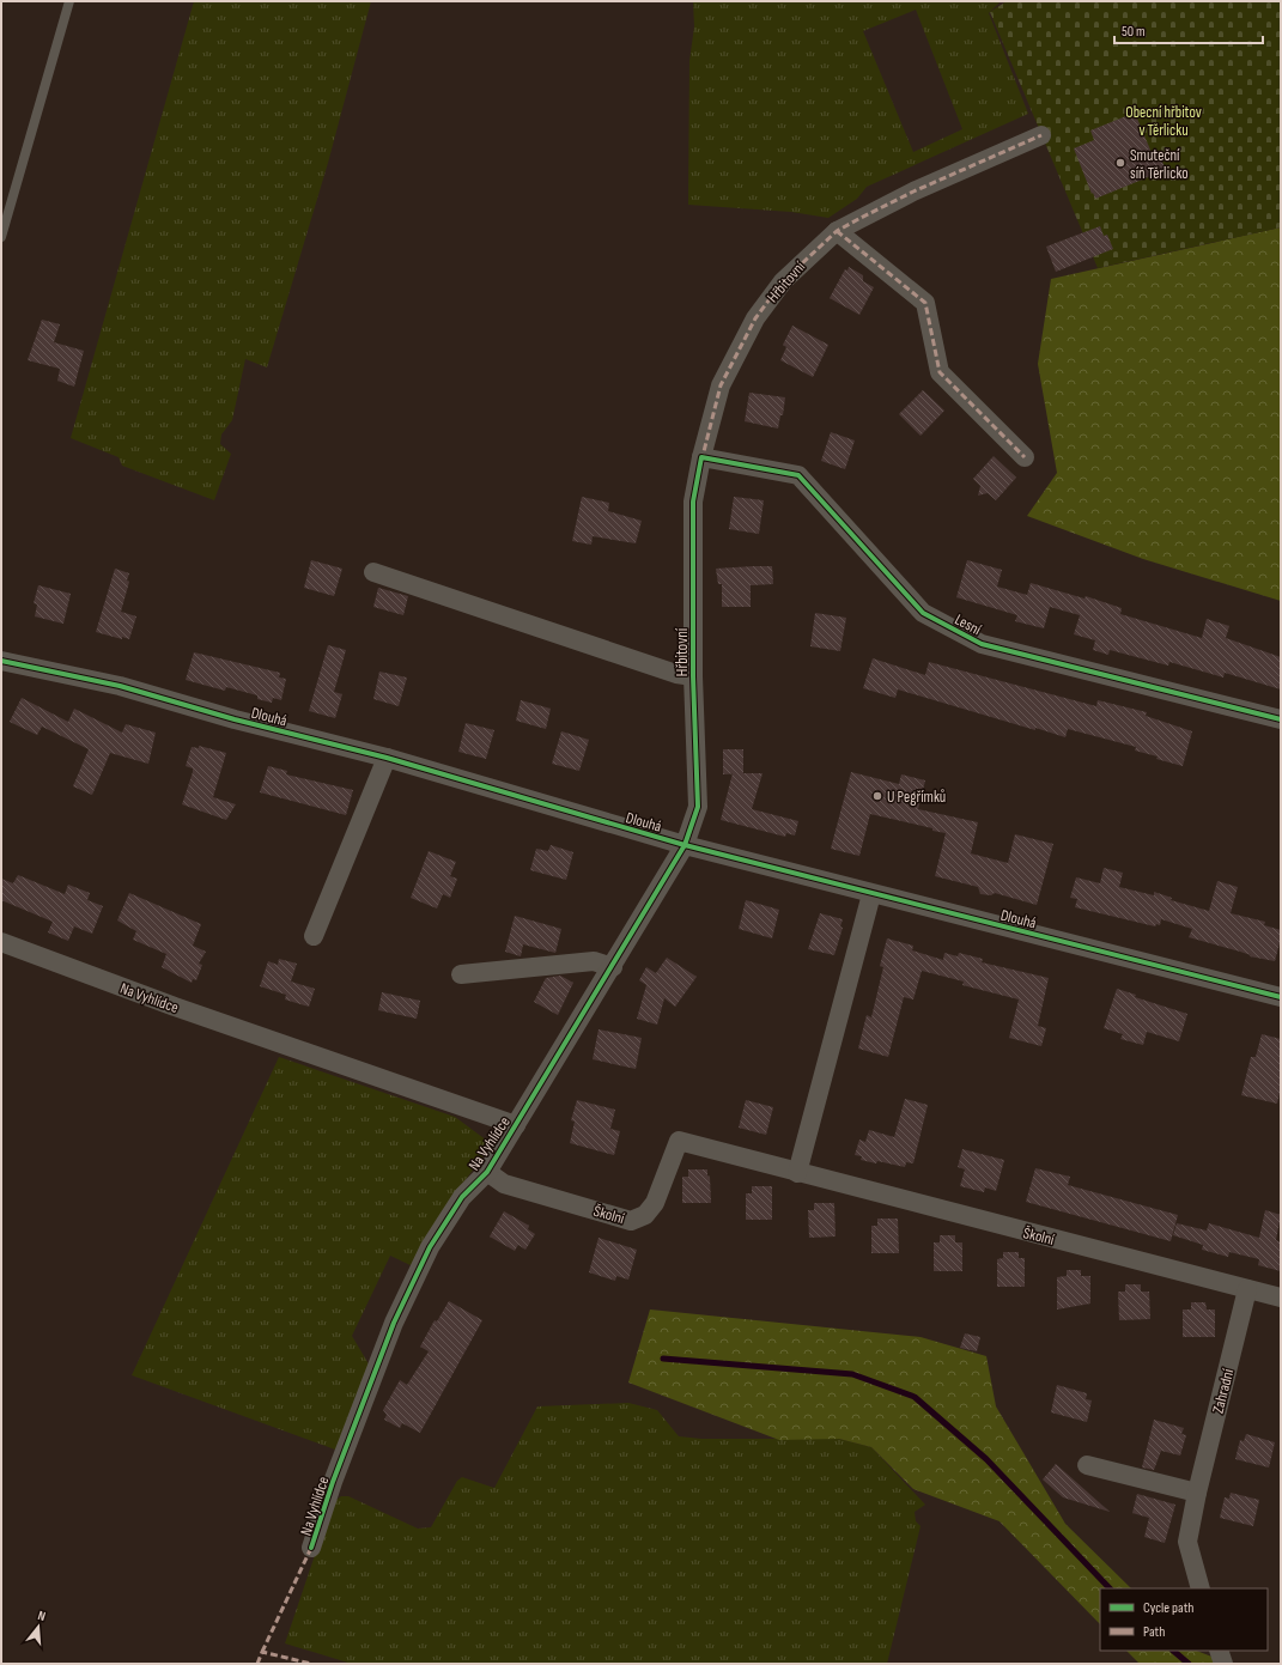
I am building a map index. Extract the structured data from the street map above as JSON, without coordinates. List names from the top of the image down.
{
  "streets": {
    "street": [
      "Hřbitovní",
      "Lesní",
      "Dlouhá",
      "Na Vyhlídce",
      "Školní",
      "Zahradní"
    ]
  },
  "crossings": [
    ["Hřbitovní", "Lesní"],
    ["Hřbitovní", "Dlouhá"],
    ["Hřbitovní", "Na Vyhlídce"],
    ["Dlouhá", "Na Vyhlídce"],
    ["Na Vyhlídce", "Školní"],
    ["Školní", "Zahradní"]
  ],
  "parks": ["Obecní hřbitov v Těrlicku"],
  "places": ["Smuteční síň Těrlicko", "U Pegřímků"],
  "legend": ["Cycle path", "Path"],
  "scale_bar": "50 m",
  "north": "top"
}
